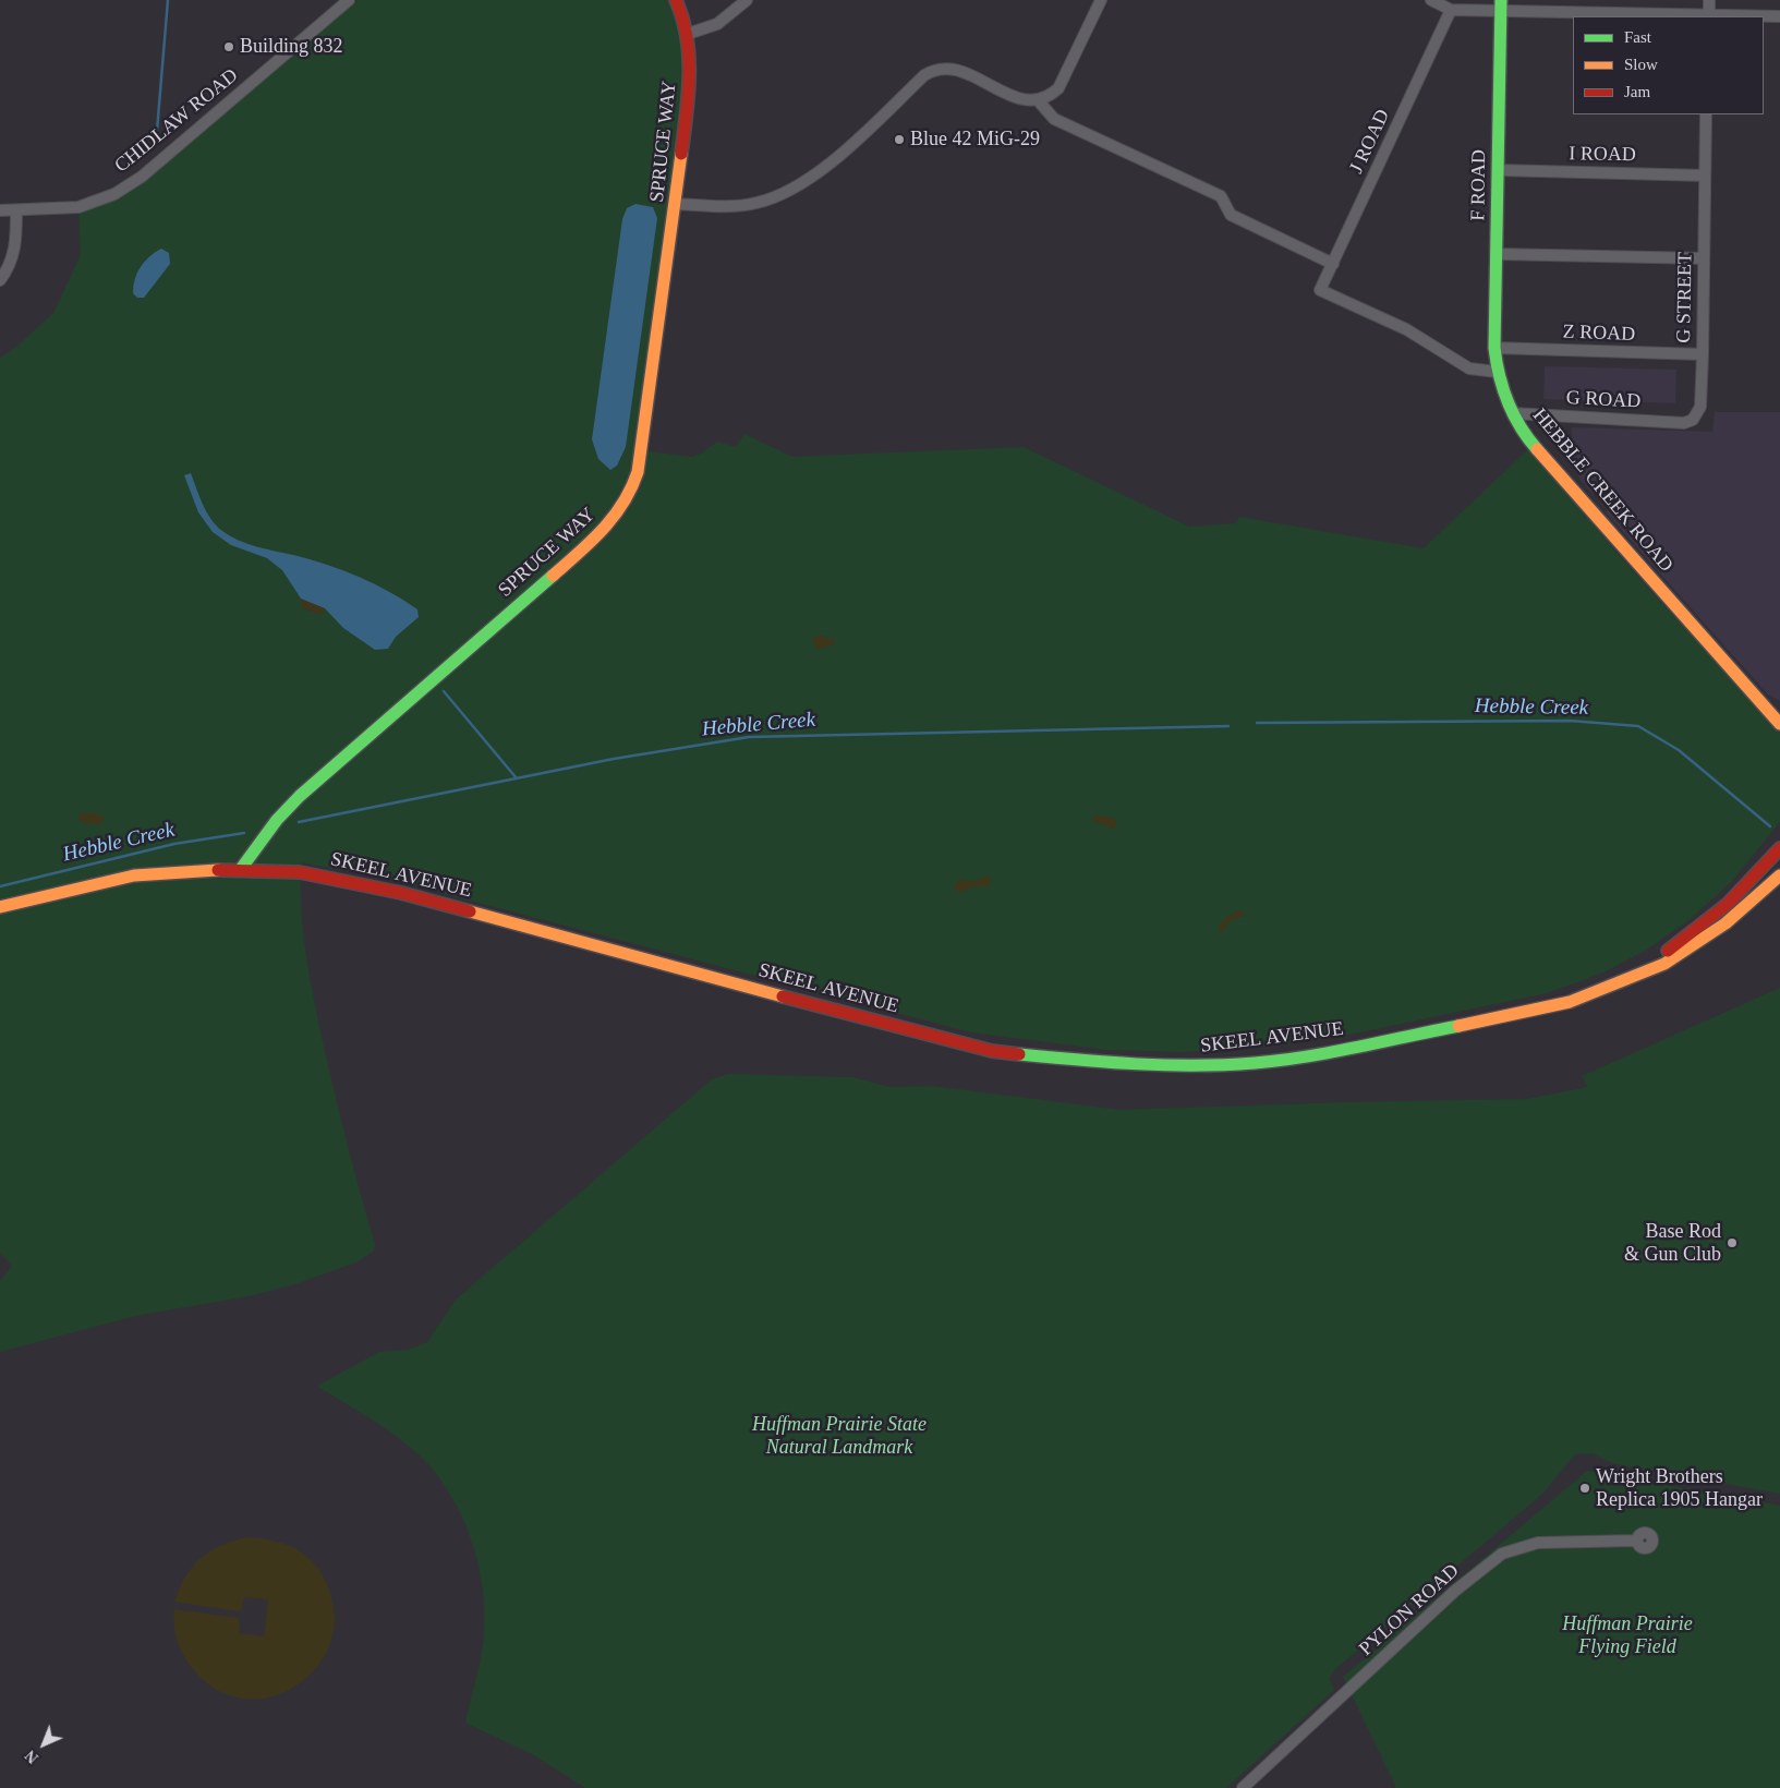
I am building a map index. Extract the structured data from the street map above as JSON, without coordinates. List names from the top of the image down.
{
  "streets": {
    "street": [
      "CHIDLAW ROAD",
      "SPRUCE WAY",
      "J ROAD",
      "I ROAD",
      "F ROAD",
      "G STREET",
      "Z ROAD",
      "G ROAD",
      "HEBBLE CREEK ROAD",
      "SKEEL AVENUE",
      "PYLON ROAD"
    ]
  },
  "crossings": [
    ["SPRUCE WAY", "SKEEL AVENUE"],
    ["J ROAD", "F ROAD"],
    ["J ROAD", "HEBBLE CREEK ROAD"],
    ["I ROAD", "F ROAD"],
    ["I ROAD", "G STREET"],
    ["F ROAD", "Z ROAD"],
    ["F ROAD", "HEBBLE CREEK ROAD"],
    ["G STREET", "Z ROAD"],
    ["G STREET", "G ROAD"],
    ["G ROAD", "HEBBLE CREEK ROAD"]
  ],
  "water": ["Hebble Creek"],
  "parks": ["Huffman Prairie State Natural Landmark", "Huffman Prairie Flying Field"],
  "places": [
    "Building 832",
    "Blue 42 MiG-29",
    "Base Rod & Gun Club",
    "Wright Brothers Replica 1905 Hangar"
  ],
  "legend": ["Fast", "Slow", "Jam"],
  "north": "bottom left"
}
